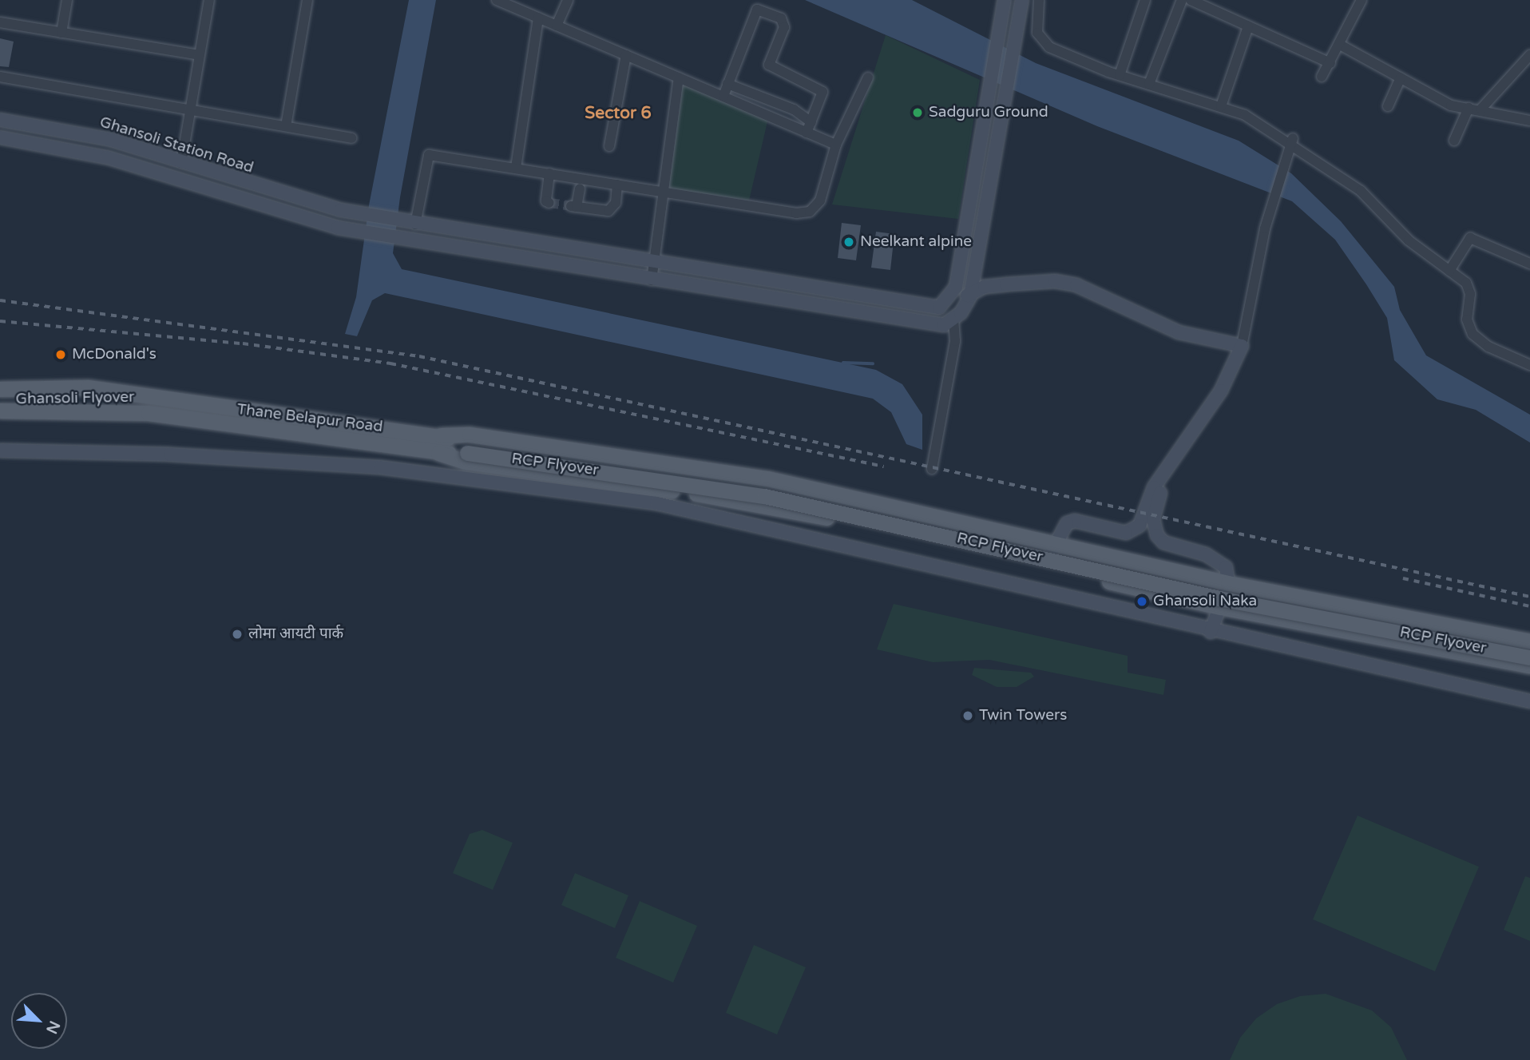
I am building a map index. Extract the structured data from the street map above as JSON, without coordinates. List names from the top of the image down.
{
  "streets": {
    "main road": ["Ghansoli Flyover", "Thane Belapur Road", "RCP Flyover"],
    "street": ["Ghansoli Station Road"]
  },
  "crossings": [
    ["Ghansoli Flyover", "Thane Belapur Road"],
    ["Thane Belapur Road", "RCP Flyover"]
  ],
  "districts": ["Sector 6"],
  "places": [
    "Sadguru Ground",
    "Neelkant alpine",
    "McDonald's",
    "Ghansoli Naka",
    "लोमा आयटी पार्क",
    "Twin Towers"
  ],
  "north": "bottom right"
}
